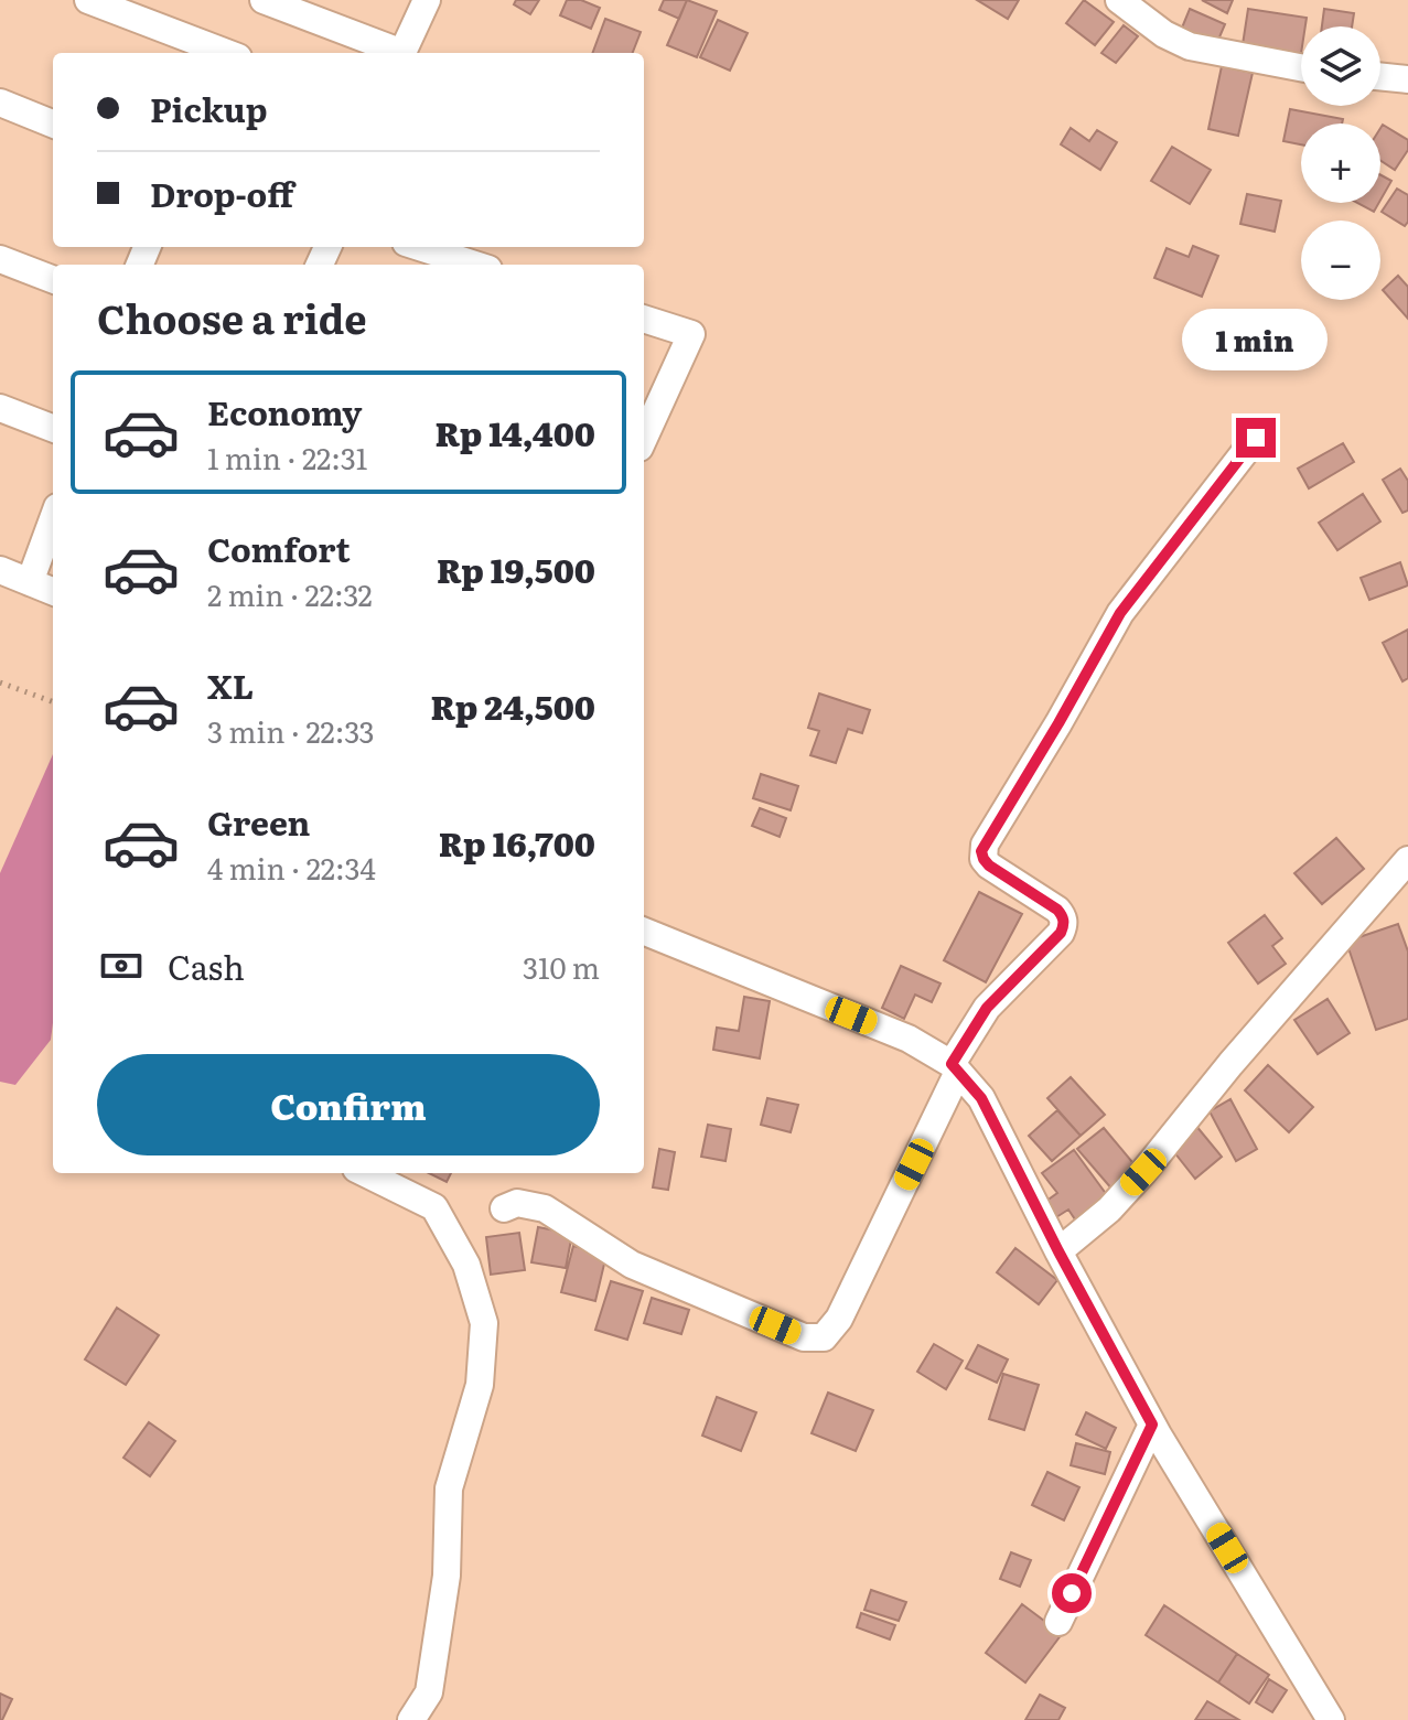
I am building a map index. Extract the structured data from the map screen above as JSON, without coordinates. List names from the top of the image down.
{
  "page": {
    "map_buttons": ["+", "−"],
    "banner": ["Pickup", "Drop-off"],
    "heading": "Choose a ride",
    "bubble": "1 min",
    "list": [
      {
        "name": "Economy",
        "note": "1 min · 22:31",
        "value": "Rp 14,400"
      },
      {
        "name": "Comfort",
        "note": "2 min · 22:32",
        "value": "Rp 19,500"
      },
      {
        "name": "XL",
        "note": "3 min · 22:33",
        "value": "Rp 24,500"
      },
      {
        "name": "Green",
        "note": "4 min · 22:34",
        "value": "Rp 16,700"
      }
    ],
    "pay": ["Cash", "310 m"],
    "buttons": "Confirm"
  }
}
